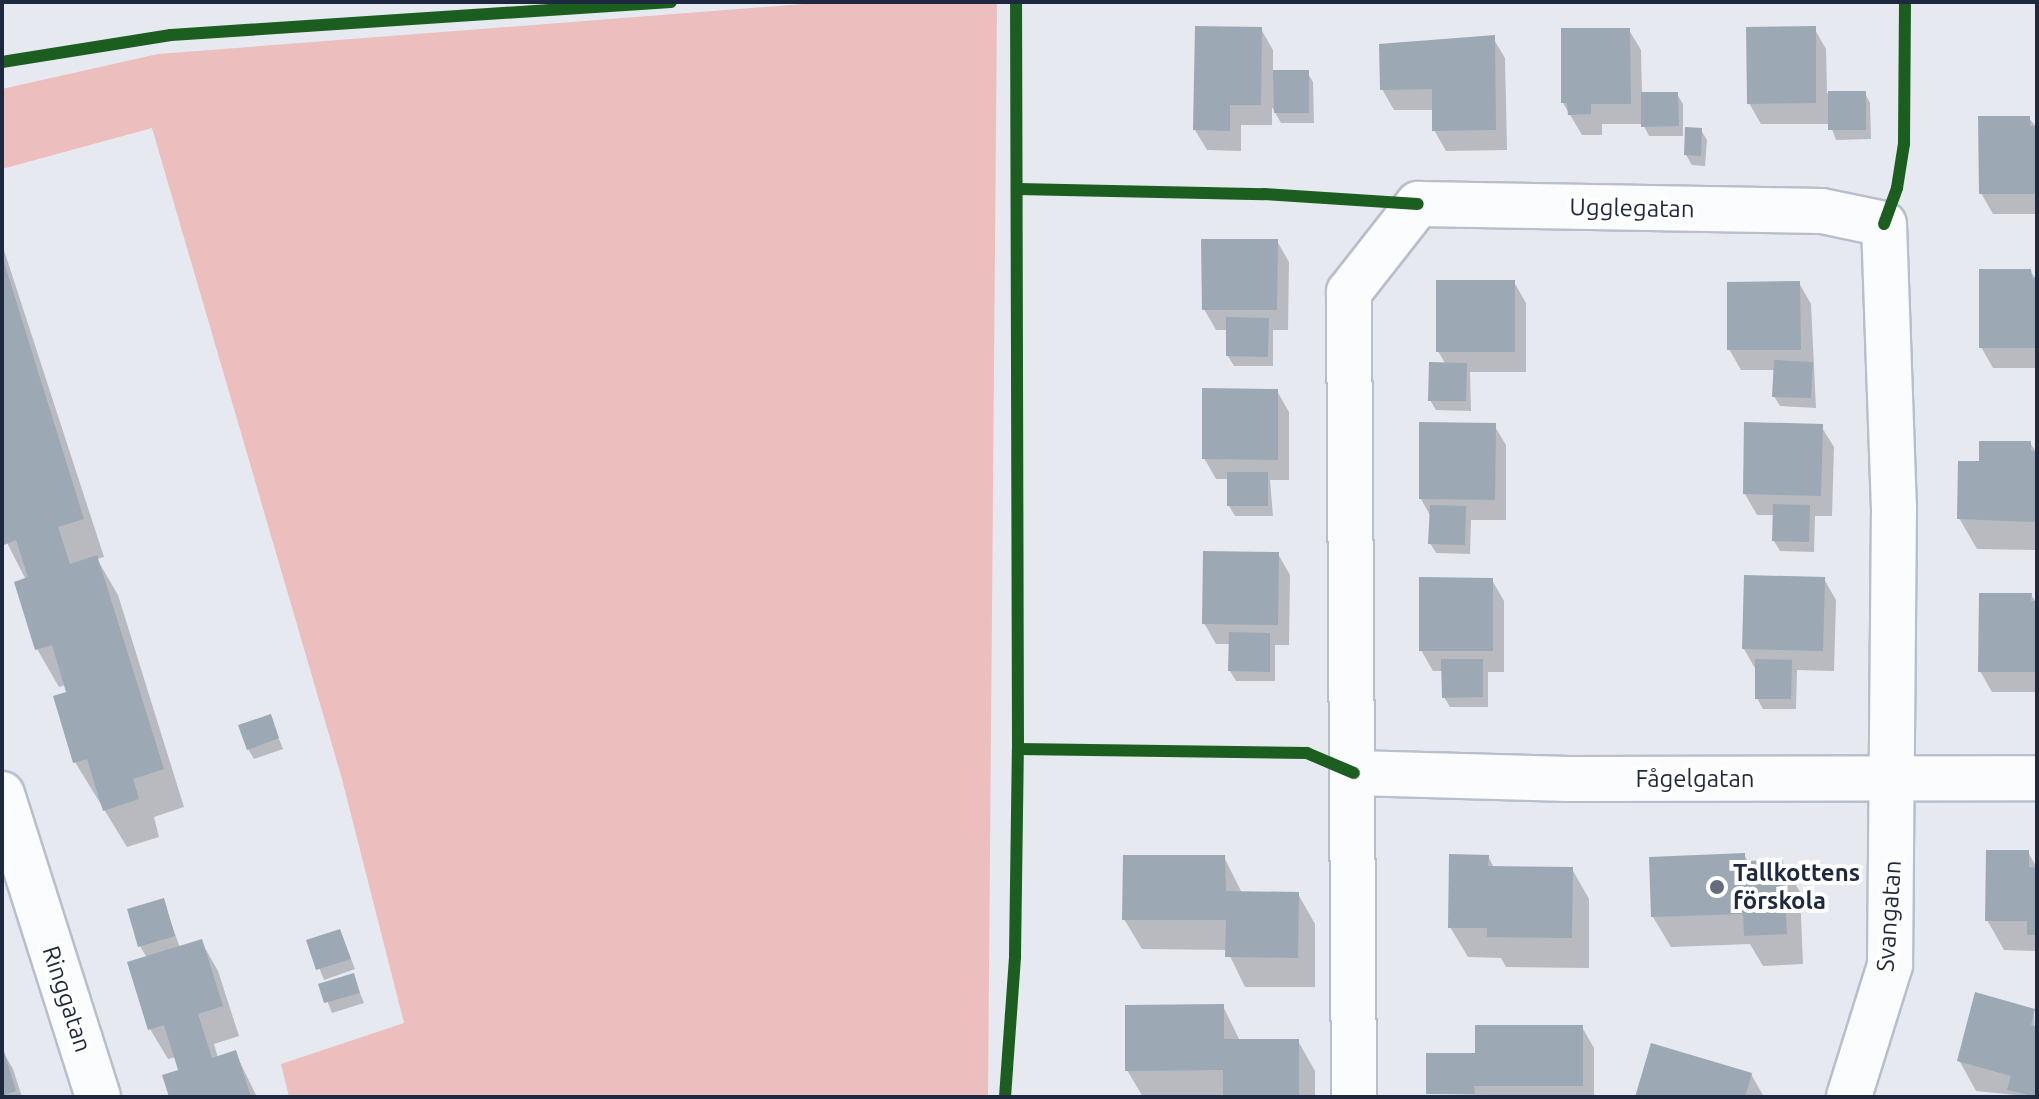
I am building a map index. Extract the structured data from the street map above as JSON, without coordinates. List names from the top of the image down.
{
  "streets": {
    "street": [
      "Ugglegatan",
      "Fågelgatan",
      "Svangatan",
      "Ringgatan"
    ]
  },
  "crossings": [
    ["Ugglegatan", "Fågelgatan"],
    ["Ugglegatan", "Svangatan"],
    ["Fågelgatan", "Svangatan"]
  ],
  "places": ["Tallkottens förskola"]
}
